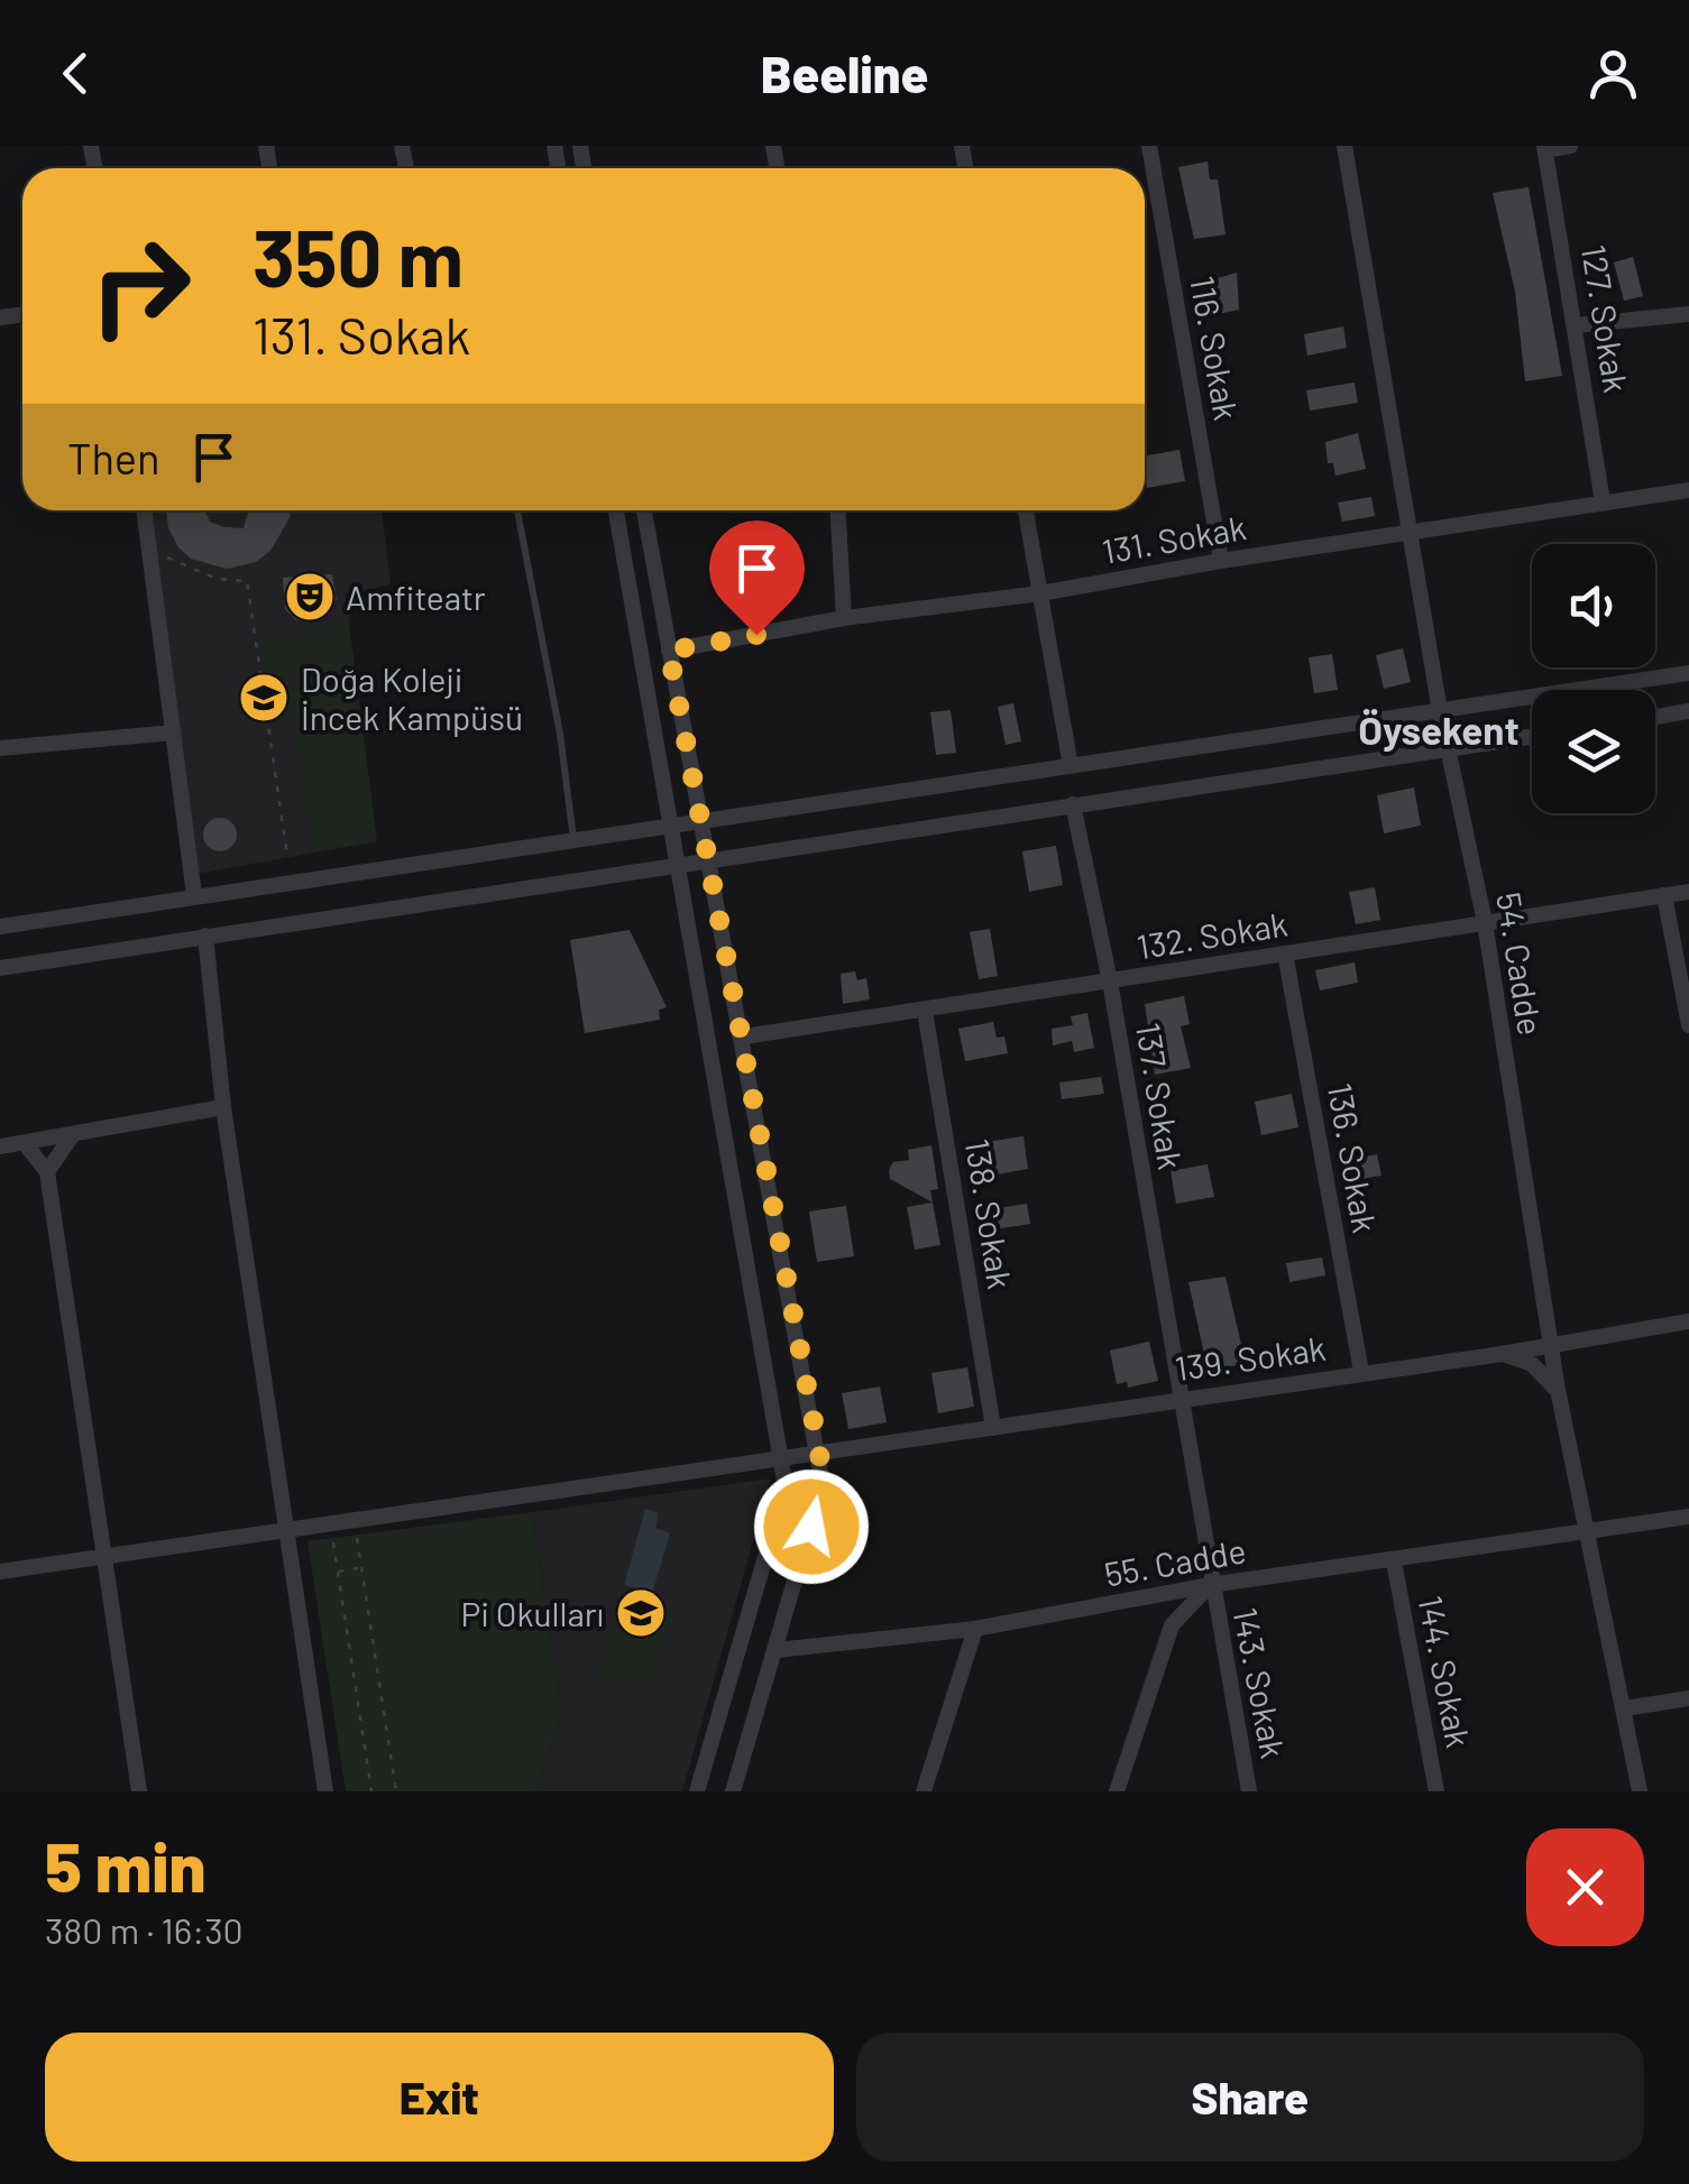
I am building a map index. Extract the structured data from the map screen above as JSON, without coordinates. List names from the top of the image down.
{
  "streets": {
    "street": [
      "127. Sokak",
      "116. Sokak",
      "131. Sokak",
      "132. Sokak",
      "54. Cadde",
      "137. Sokak",
      "136. Sokak",
      "138. Sokak",
      "139. Sokak",
      "55. Cadde",
      "144. Sokak",
      "143. Sokak"
    ]
  },
  "crossings": [
    ["127. Sokak", "131. Sokak"],
    ["116. Sokak", "131. Sokak"],
    ["131. Sokak", "54. Cadde"],
    ["132. Sokak", "54. Cadde"],
    ["132. Sokak", "137. Sokak"],
    ["132. Sokak", "136. Sokak"],
    ["132. Sokak", "138. Sokak"],
    ["54. Cadde", "139. Sokak"],
    ["54. Cadde", "55. Cadde"],
    ["137. Sokak", "139. Sokak"],
    ["137. Sokak", "55. Cadde"],
    ["137. Sokak", "143. Sokak"],
    ["136. Sokak", "139. Sokak"],
    ["138. Sokak", "139. Sokak"],
    ["55. Cadde", "144. Sokak"],
    ["55. Cadde", "143. Sokak"]
  ],
  "districts": ["Öysekent"],
  "places": {
    "theatre": ["Amfiteatr"],
    "school or university": ["Doğa Koleji İncek Kampüsü", "Pi Okulları"]
  },
  "page": {
    "header": "Beeline",
    "turn": ["350 m", "131. Sokak"],
    "then": "Then",
    "heading": ["5 min", "380 m · 16:30"],
    "buttons": ["Exit", "Share"]
  }
}
